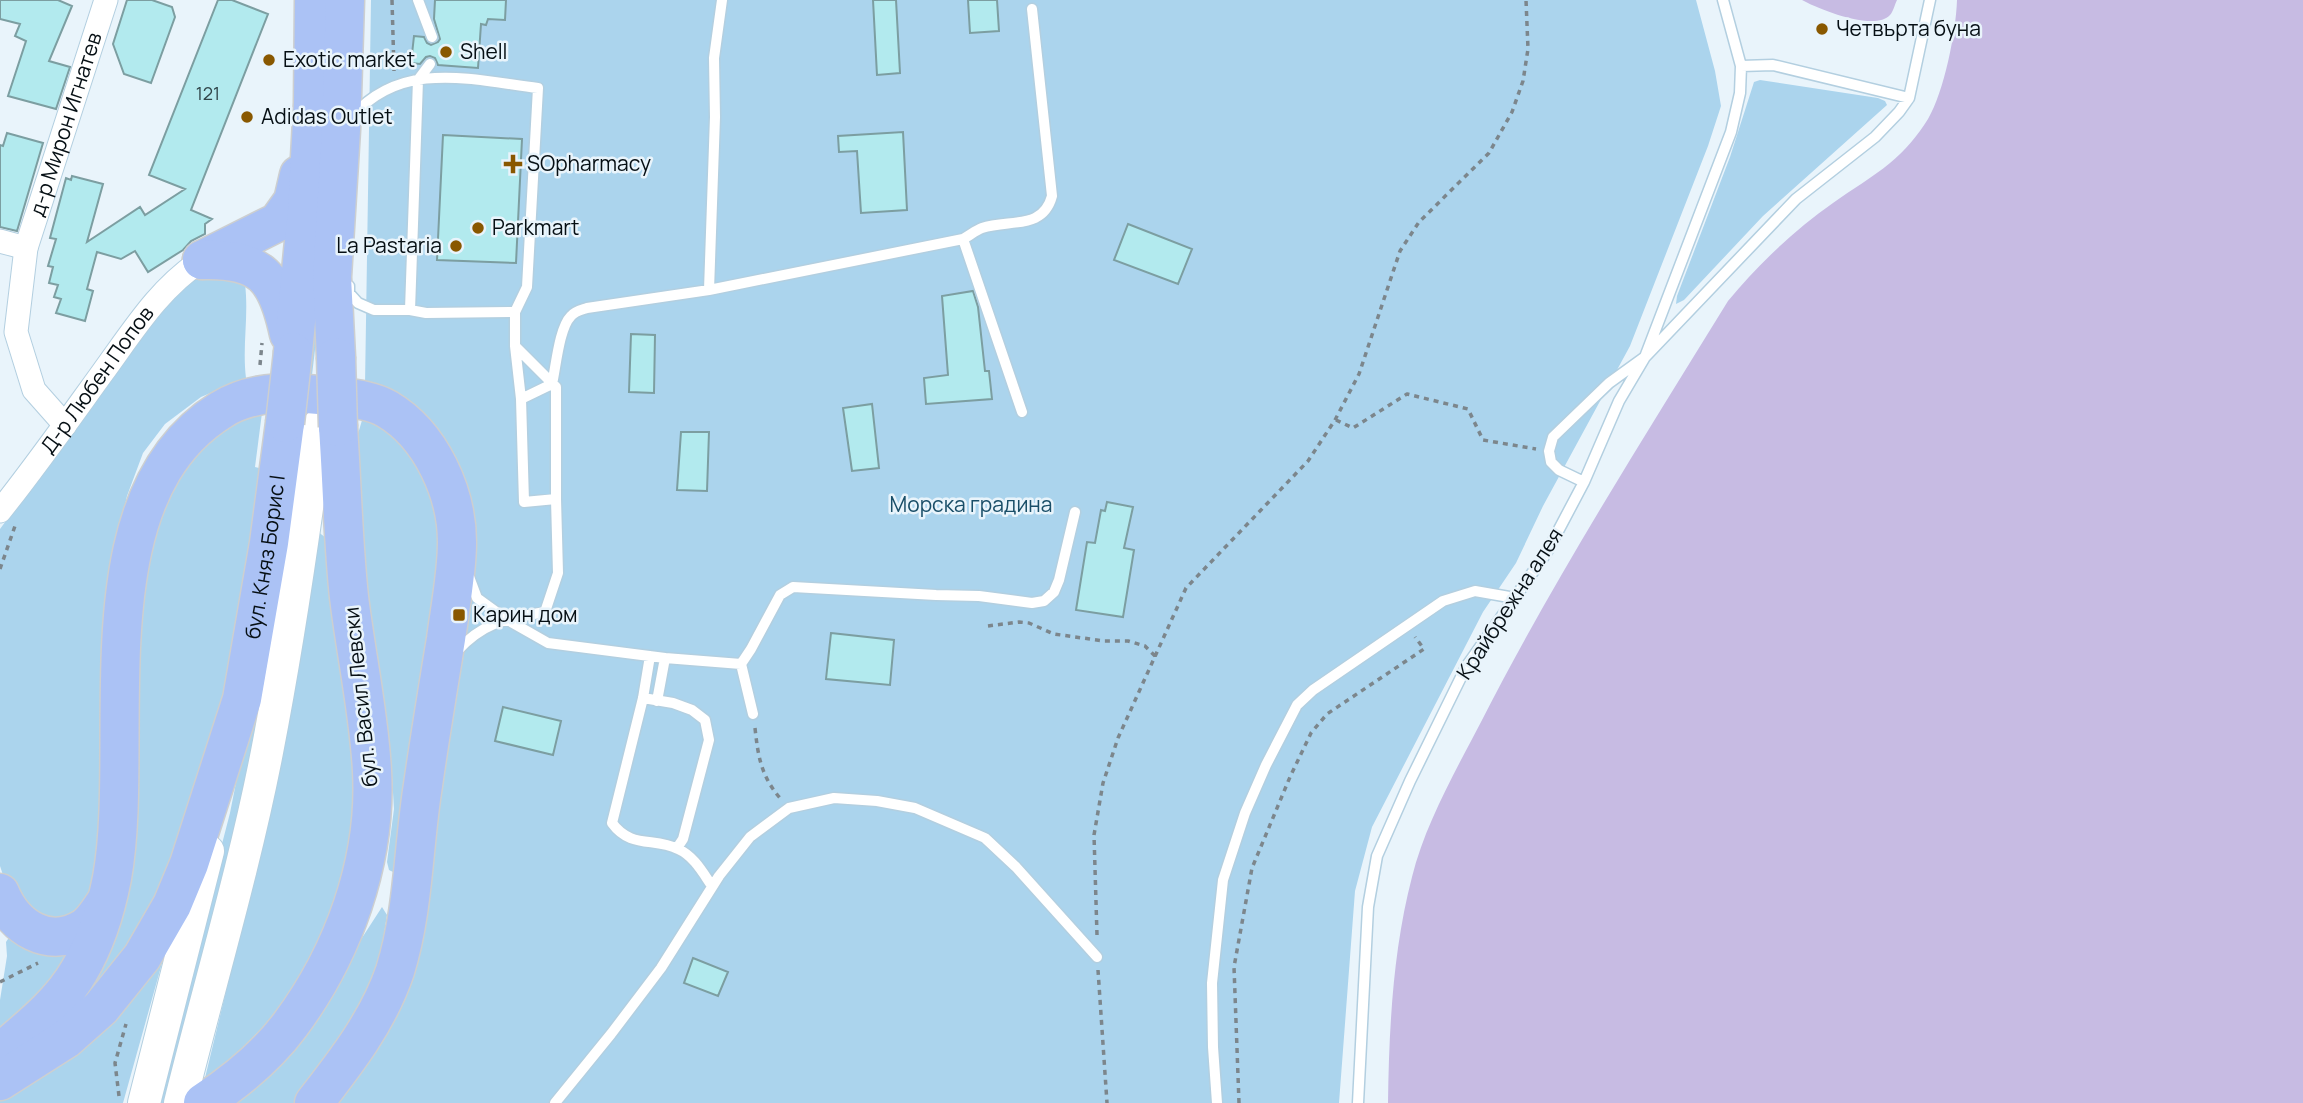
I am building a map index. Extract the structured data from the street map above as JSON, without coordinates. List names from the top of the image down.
{
  "streets": {
    "highway": ["бул. Княз Борис I", "бул. Васил Левски"],
    "street": ["д-р Мирон Игнатев", "Д-р Любен Попов"],
    "lane": ["Крайбрежна алея"]
  },
  "crossings": [
    ["д-р Мирон Игнатев", "Д-р Любен Попов"],
    ["бул. Княз Борис I", "бул. Васил Левски"]
  ],
  "parks": ["Морска градина"],
  "places": {
    "other": [
      "Четвърта буна",
      "Shell",
      "Exotic market",
      "Adidas Outlet",
      "Parkmart",
      "La Pastaria"
    ],
    "health": ["SOpharmacy"],
    "transit": ["Карин дом"]
  },
  "house_numbers": ["121"]
}
